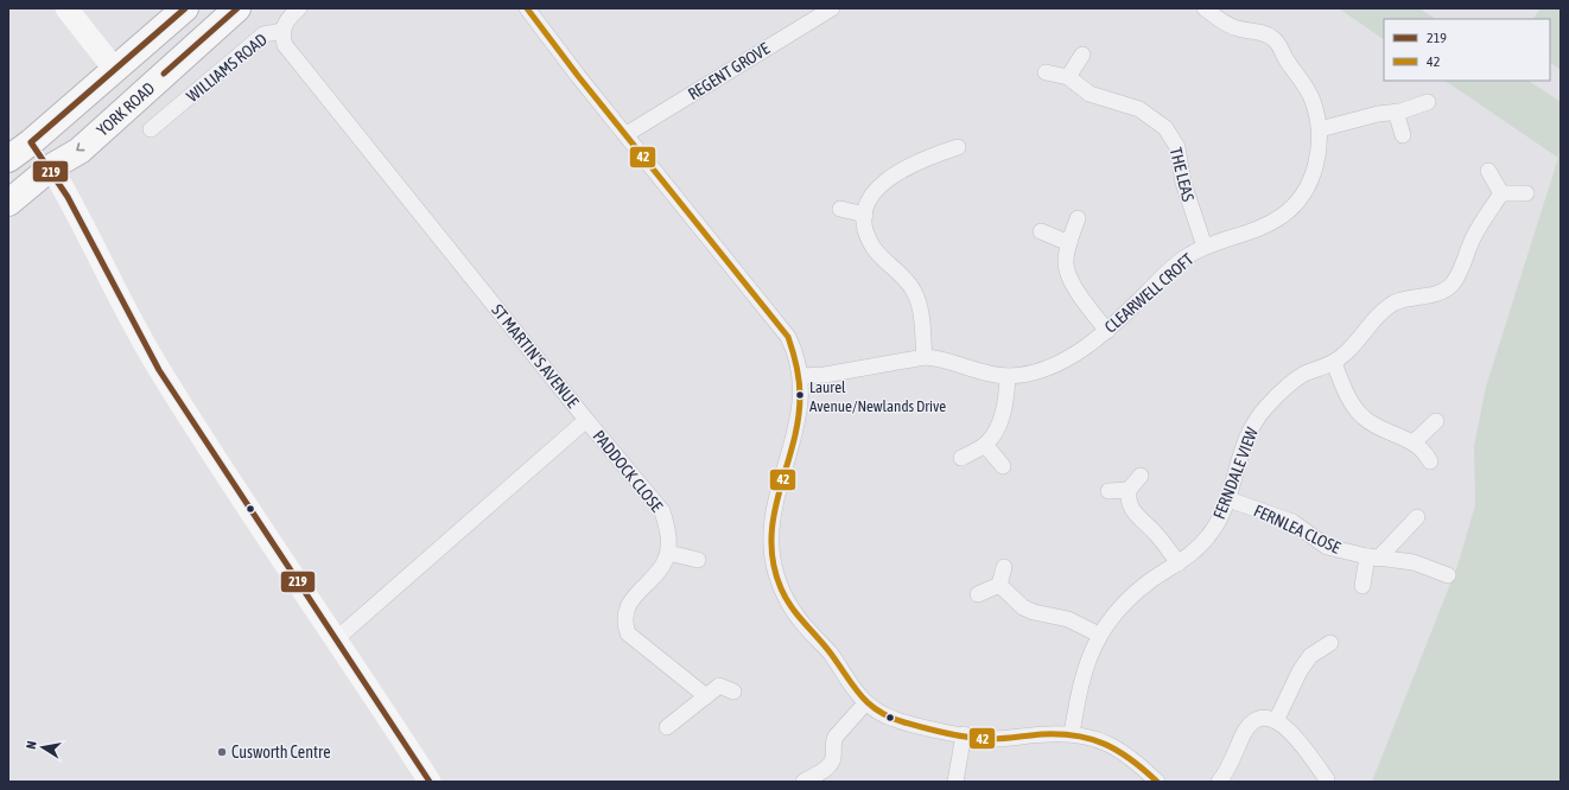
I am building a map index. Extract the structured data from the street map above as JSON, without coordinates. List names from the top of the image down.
{
  "streets": {
    "highway": ["YORK ROAD"],
    "street": [
      "WILLIAMS ROAD",
      "REGENT GROVE",
      "THE LEAS",
      "CLEARWELL CROFT",
      "ST MARTIN'S AVENUE",
      "PADDOCK CLOSE",
      "FERNDALE VIEW",
      "FERNLEA CLOSE"
    ]
  },
  "crossings": [
    ["WILLIAMS ROAD", "ST MARTIN'S AVENUE"],
    ["THE LEAS", "CLEARWELL CROFT"],
    ["ST MARTIN'S AVENUE", "PADDOCK CLOSE"],
    ["FERNDALE VIEW", "FERNLEA CLOSE"]
  ],
  "places": ["Laurel Avenue/Newlands Drive", "Cusworth Centre"],
  "lines": ["transit line 219", "transit line 42"],
  "legend": ["219", "42"],
  "north": "left"
}
